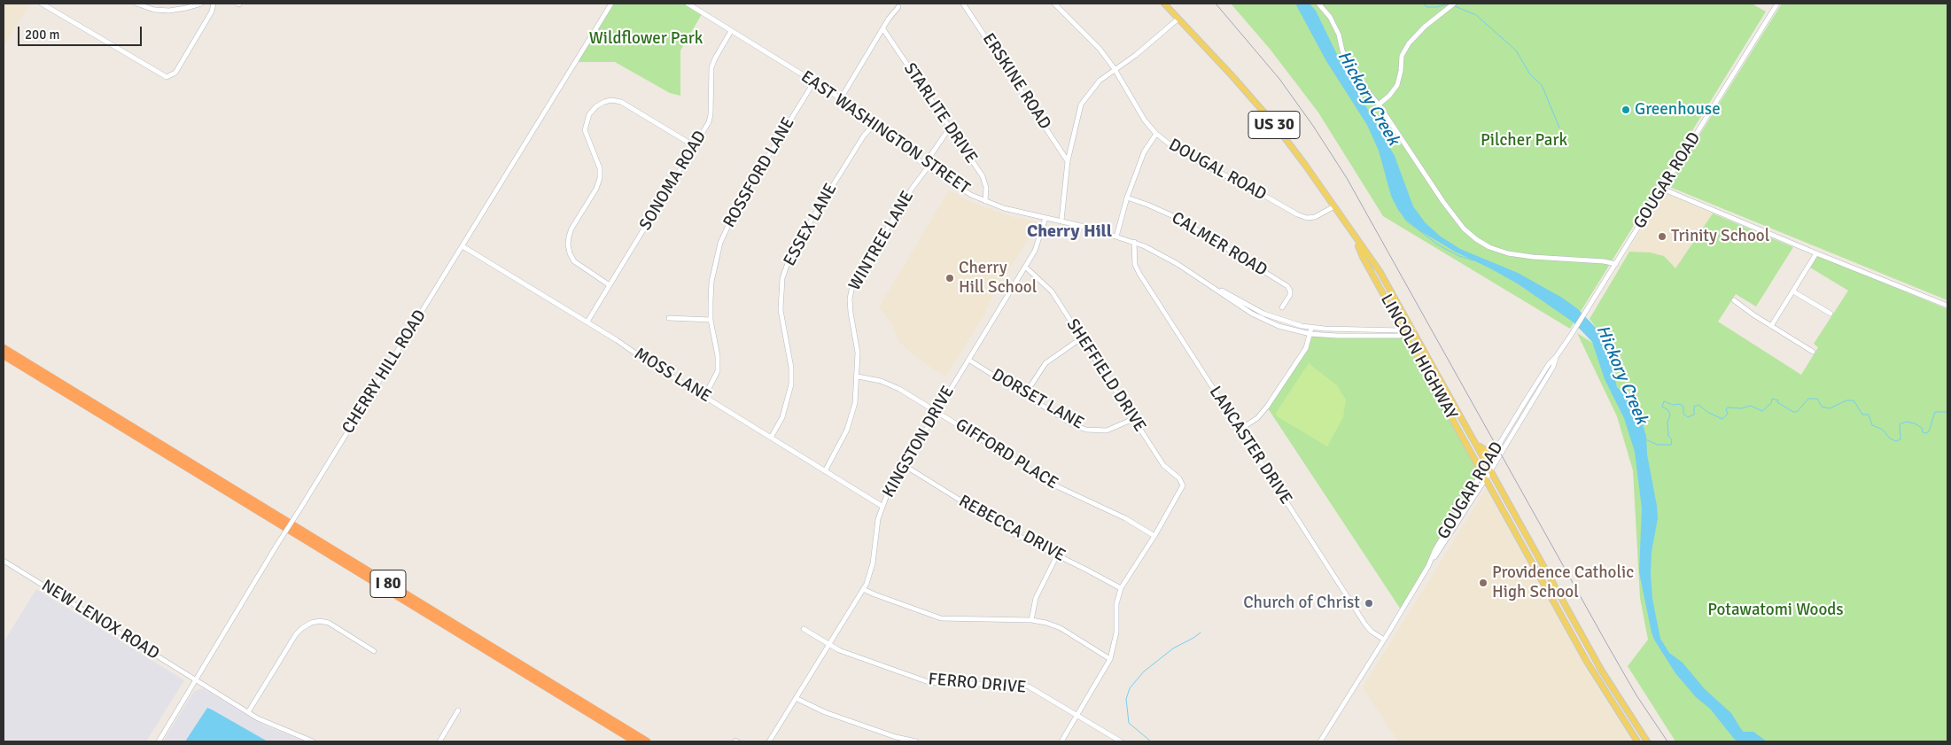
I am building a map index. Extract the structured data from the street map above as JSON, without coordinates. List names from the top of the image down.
{
  "streets": {
    "highway": ["I 80"],
    "main road": ["US 30", "LINCOLN HIGHWAY"],
    "street": [
      "ERSKINE ROAD",
      "STARLITE DRIVE",
      "EAST WASHINGTON STREET",
      "DOUGAL ROAD",
      "ROSSFORD LANE",
      "SONOMA ROAD",
      "GOUGAR ROAD",
      "ESSEX LANE",
      "WINTREE LANE",
      "CALMER ROAD",
      "CHERRY HILL ROAD",
      "MOSS LANE",
      "SHEFFIELD DRIVE",
      "DORSET LANE",
      "KINGSTON DRIVE",
      "LANCASTER DRIVE",
      "GIFFORD PLACE",
      "REBECCA DRIVE",
      "NEW LENOX ROAD",
      "FERRO DRIVE"
    ]
  },
  "crossings": [
    ["STARLITE DRIVE", "EAST WASHINGTON STREET"],
    ["STARLITE DRIVE", "WINTREE LANE"],
    ["US 30", "GOUGAR ROAD"],
    ["US 30", "LINCOLN HIGHWAY"],
    ["EAST WASHINGTON STREET", "ROSSFORD LANE"],
    ["EAST WASHINGTON STREET", "SONOMA ROAD"],
    ["EAST WASHINGTON STREET", "ESSEX LANE"],
    ["EAST WASHINGTON STREET", "WINTREE LANE"],
    ["EAST WASHINGTON STREET", "LINCOLN HIGHWAY"],
    ["EAST WASHINGTON STREET", "KINGSTON DRIVE"],
    ["EAST WASHINGTON STREET", "LANCASTER DRIVE"],
    ["DOUGAL ROAD", "LINCOLN HIGHWAY"],
    ["ROSSFORD LANE", "MOSS LANE"],
    ["SONOMA ROAD", "MOSS LANE"],
    ["GOUGAR ROAD", "LINCOLN HIGHWAY"],
    ["GOUGAR ROAD", "LANCASTER DRIVE"],
    ["ESSEX LANE", "MOSS LANE"],
    ["WINTREE LANE", "MOSS LANE"],
    ["WINTREE LANE", "GIFFORD PLACE"],
    ["CHERRY HILL ROAD", "MOSS LANE"],
    ["CHERRY HILL ROAD", "NEW LENOX ROAD"],
    ["MOSS LANE", "KINGSTON DRIVE"],
    ["SHEFFIELD DRIVE", "DORSET LANE"],
    ["SHEFFIELD DRIVE", "KINGSTON DRIVE"],
    ["SHEFFIELD DRIVE", "GIFFORD PLACE"],
    ["DORSET LANE", "KINGSTON DRIVE"],
    ["KINGSTON DRIVE", "GIFFORD PLACE"],
    ["KINGSTON DRIVE", "REBECCA DRIVE"],
    ["KINGSTON DRIVE", "FERRO DRIVE"]
  ],
  "districts": ["Cherry Hill"],
  "water": ["Hickory Creek"],
  "parks": ["Wildflower Park", "Pilcher Park", "Potawatomi Woods"],
  "places": [
    "Greenhouse",
    "Trinity School",
    "Cherry Hill School",
    "Providence Catholic High School",
    "Church of Christ"
  ],
  "scale_bar": "200 m"
}
